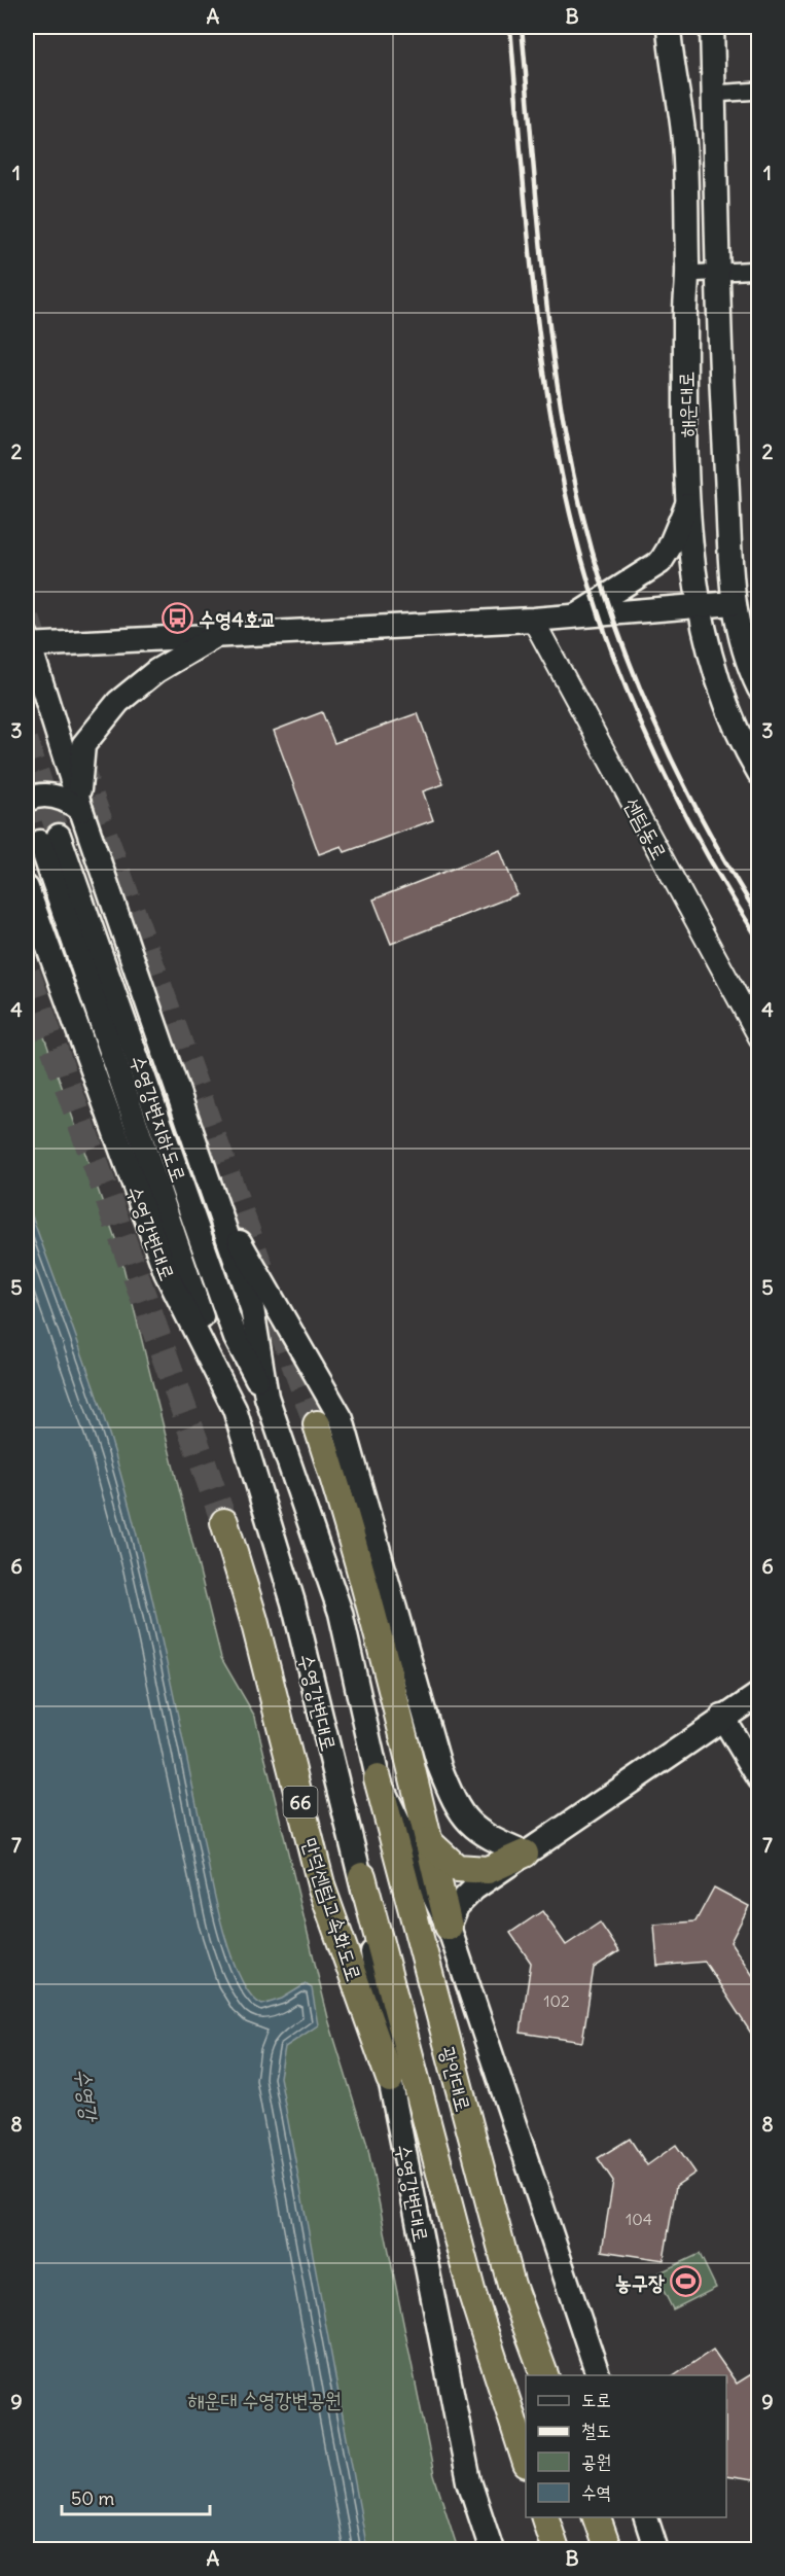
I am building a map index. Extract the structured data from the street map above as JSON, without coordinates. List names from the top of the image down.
{
  "streets": {
    "highway": ["66", "만덕센텀고속화도로", "광안대로"],
    "main road": ["해운대로", "수영강변지하도로", "수영강변대로"],
    "street": ["센텀동로"]
  },
  "crossings": [
    ["수영강변지하도로", "수영강변대로"],
    ["수영강변대로", "만덕센텀고속화도로"],
    ["수영강변대로", "광안대로"]
  ],
  "water": ["수영강"],
  "parks": ["해운대 수영강변공원"],
  "places": {
    "bus stop": ["수영4호교"],
    "sports": ["농구장"]
  },
  "house_numbers": ["102", "104"],
  "legend": [
    "도로",
    "철도",
    "공원",
    "수역"
  ],
  "scale_bar": "50 m",
  "grid": {
    "columns": ["A", "B"],
    "rows": [
      "1",
      "2",
      "3",
      "4",
      "5",
      "6",
      "7",
      "8",
      "9"
    ]
  }
}
